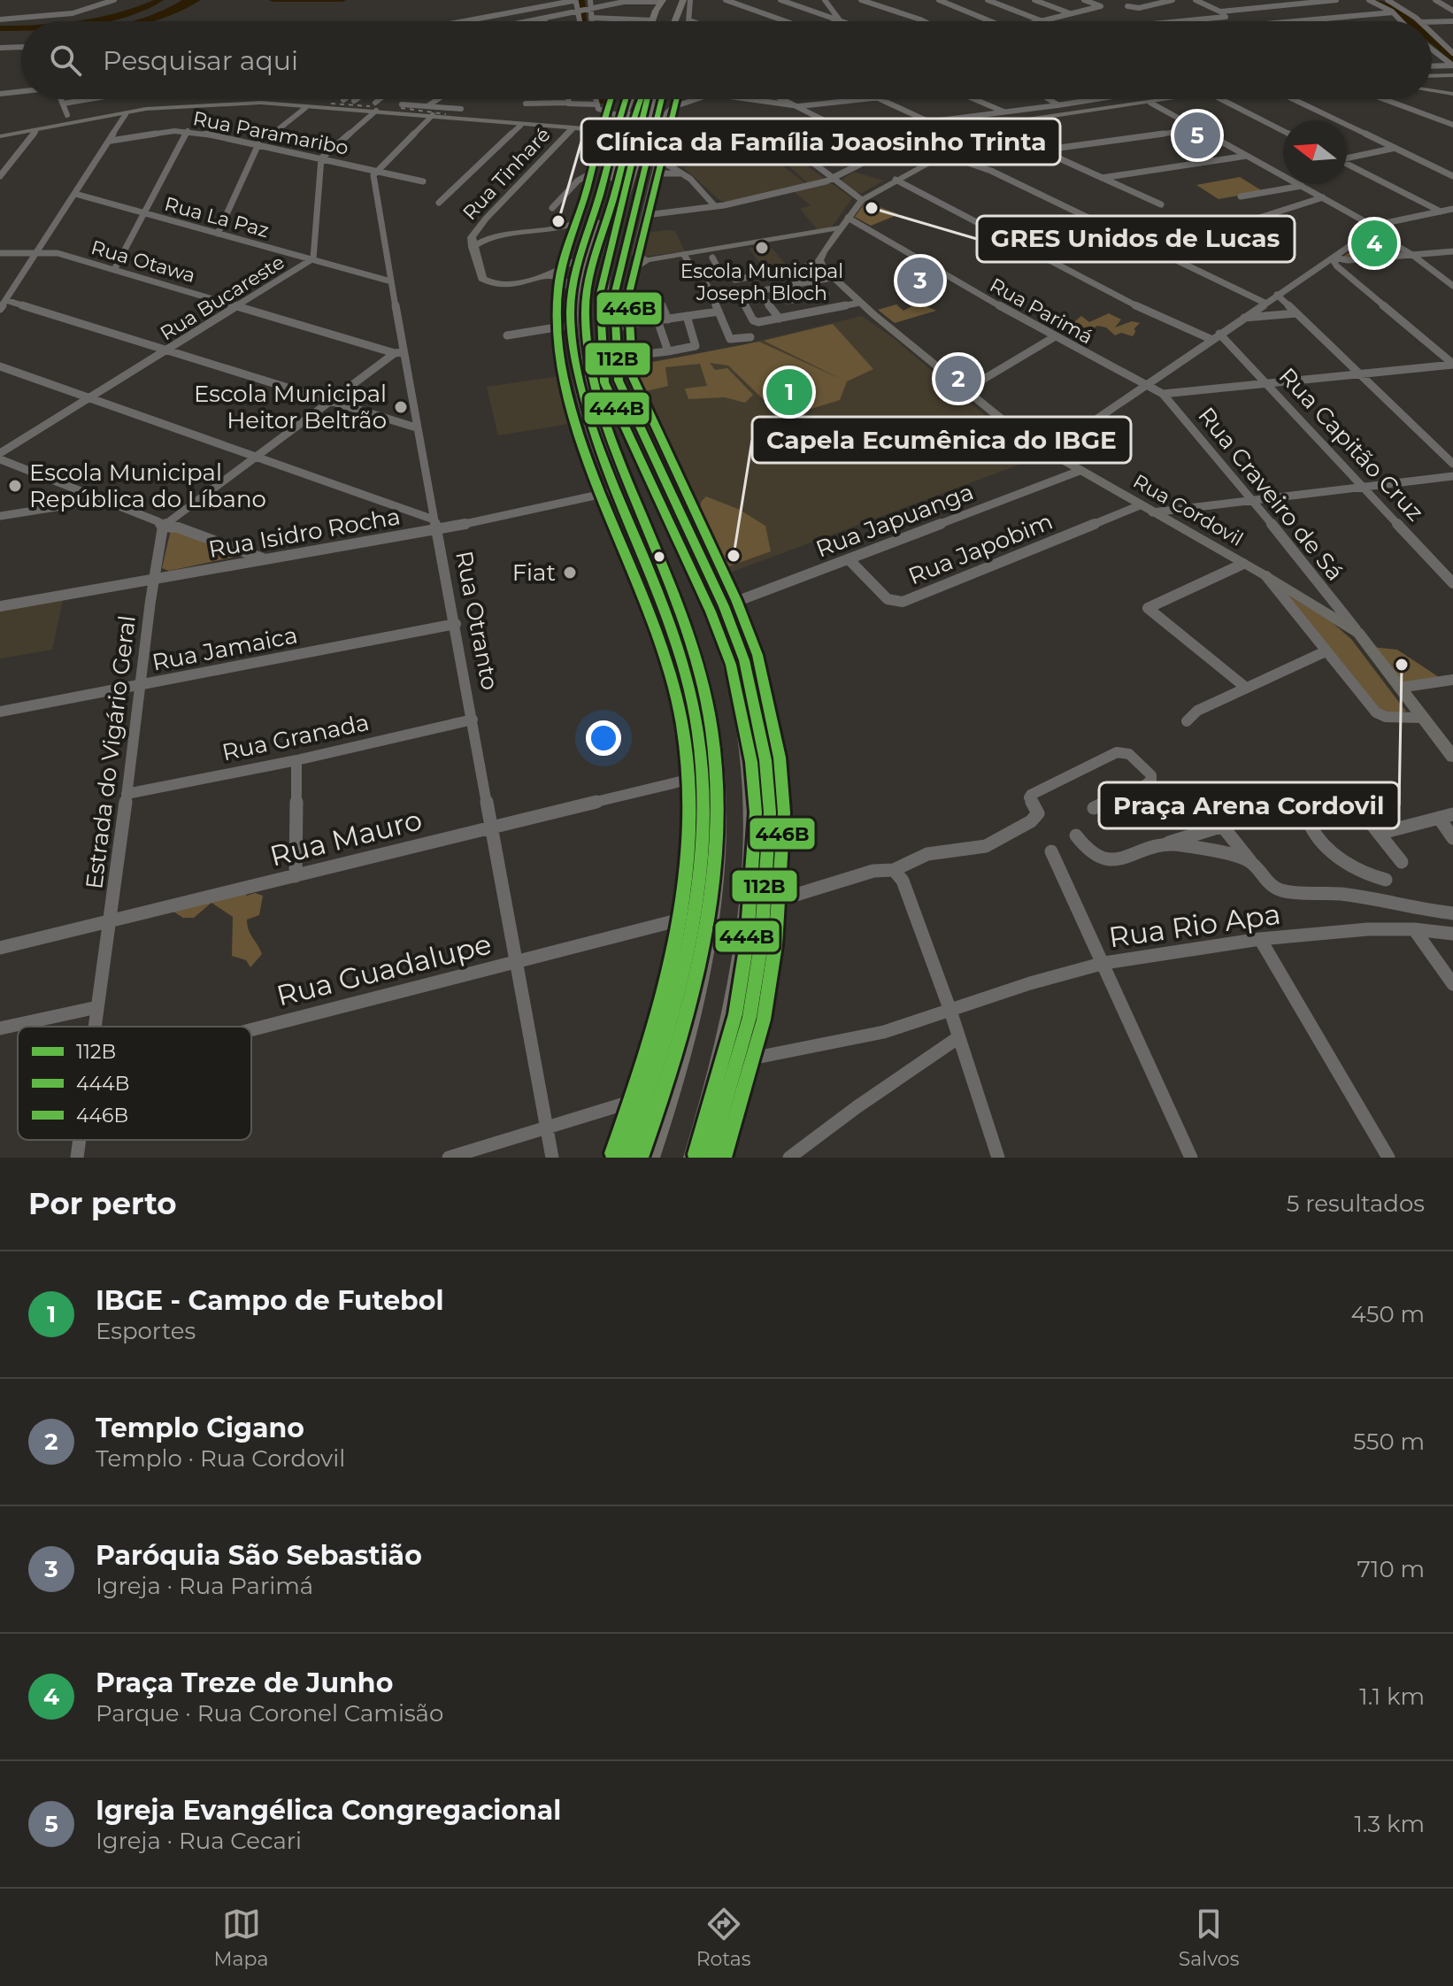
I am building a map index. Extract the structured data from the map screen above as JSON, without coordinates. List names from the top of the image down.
{
  "streets": {
    "main road": ["Rua Tinharé", "Rua Cordovil"],
    "street": [
      "Rua Paramaribo",
      "Rua La Paz",
      "Rua Otawa",
      "Rua Bucareste",
      "Rua Parimá",
      "Rua Capitão Cruz",
      "Rua Craveiro de Sá",
      "Rua Japuanga",
      "Rua Isidro Rocha",
      "Rua Japobim",
      "Rua Otranto",
      "Rua Jamaica",
      "Rua Granada",
      "Estrada do Vigário Geral",
      "Rua Mauro",
      "Rua Rio Apa",
      "Rua Guadalupe"
    ]
  },
  "crossings": [
    ["Rua Paramaribo", "Rua Bucareste"],
    ["Rua Paramaribo", "Rua Otranto"],
    ["Rua La Paz", "Rua Bucareste"],
    ["Rua La Paz", "Rua Otranto"],
    ["Rua Otawa", "Rua Bucareste"],
    ["Rua Otawa", "Rua Otranto"],
    ["Rua Parimá", "Rua Craveiro de Sá"],
    ["Rua Craveiro de Sá", "Rua Cordovil"],
    ["Rua Cordovil", "Rua Japuanga"],
    ["Rua Cordovil", "Rua Japobim"],
    ["Rua Japuanga", "Rua Japobim"],
    ["Rua Isidro Rocha", "Rua Otranto"],
    ["Rua Isidro Rocha", "Estrada do Vigário Geral"],
    ["Rua Otranto", "Rua Jamaica"],
    ["Rua Otranto", "Rua Granada"],
    ["Rua Otranto", "Rua Mauro"],
    ["Rua Otranto", "Rua Guadalupe"],
    ["Rua Jamaica", "Estrada do Vigário Geral"],
    ["Rua Granada", "Estrada do Vigário Geral"],
    ["Estrada do Vigário Geral", "Rua Mauro"]
  ],
  "places": [
    "GRES Unidos de Lucas",
    "Clínica da Família Joaosinho Trinta",
    "Escola Municipal Joseph Bloch",
    "Escola Municipal Heitor Beltrão",
    "Escola Municipal República do Líbano",
    "Capela Ecumênica do IBGE",
    "Fiat",
    "Praça Arena Cordovil"
  ],
  "lines": ["transit line 112B", "transit line 444B", "transit line 446B"],
  "legend": ["112B", "444B", "446B"],
  "north": "left",
  "page": {
    "search": "Pesquisar aqui",
    "pins": [
      "5",
      "4",
      "3",
      "2",
      "1"
    ],
    "heading": ["Por perto", "5 resultados"],
    "list": [
      {
        "mark": "1",
        "name": "IBGE - Campo de Futebol",
        "note": "Esportes",
        "value": "450 m"
      },
      {
        "mark": "2",
        "name": "Templo Cigano",
        "note": "Templo · Rua Cordovil",
        "value": "550 m"
      },
      {
        "mark": "3",
        "name": "Paróquia São Sebastião",
        "note": "Igreja · Rua Parimá",
        "value": "710 m"
      },
      {
        "mark": "4",
        "name": "Praça Treze de Junho",
        "note": "Parque · Rua Coronel Camisão",
        "value": "1.1 km"
      },
      {
        "mark": "5",
        "name": "Igreja Evangélica Congregacional",
        "note": "Igreja · Rua Cecari",
        "value": "1.3 km"
      }
    ],
    "nav": ["Mapa", "Rotas", "Salvos"]
  }
}
